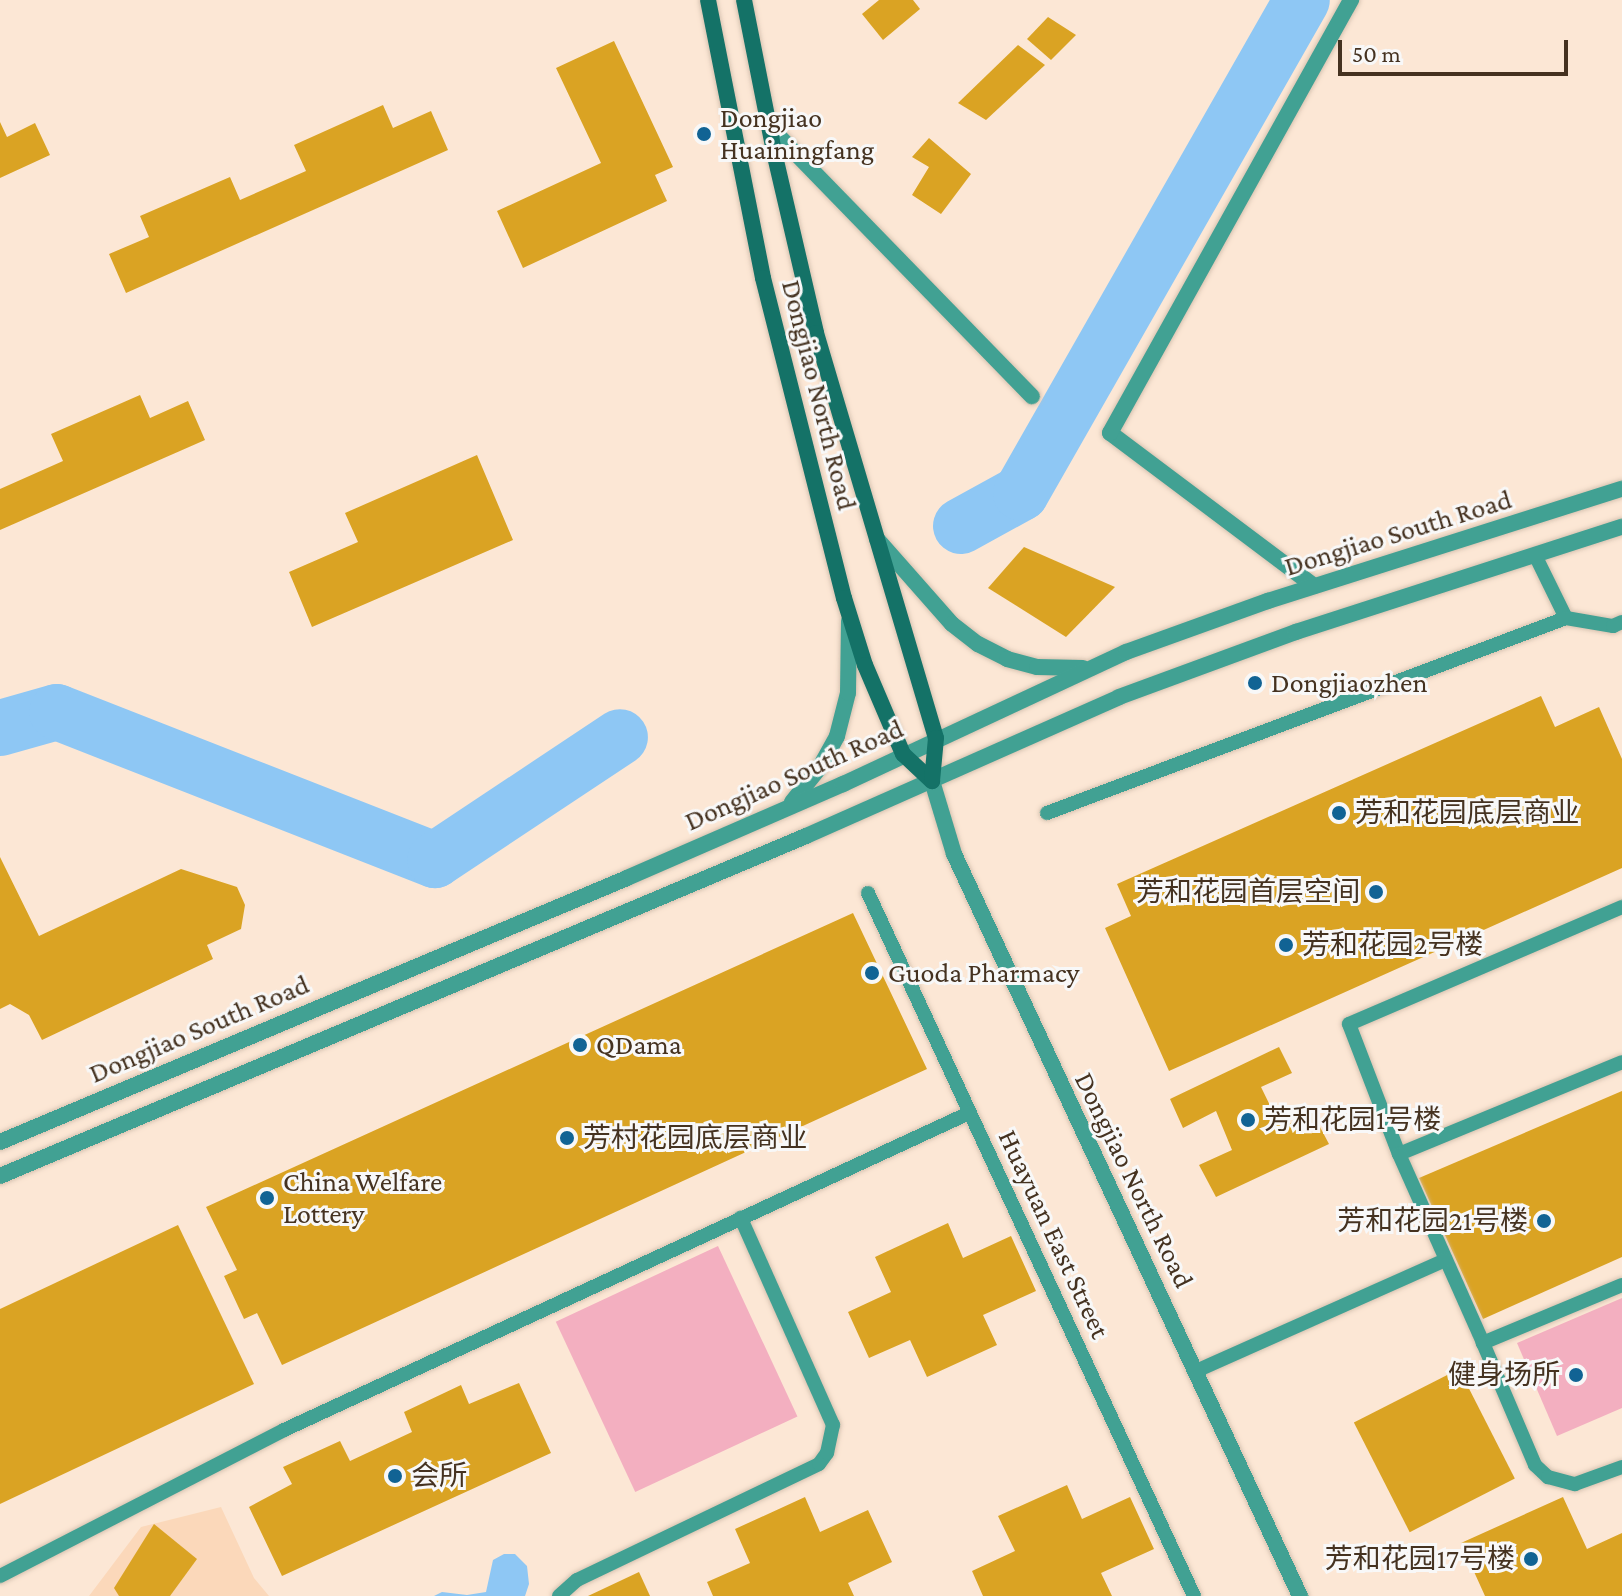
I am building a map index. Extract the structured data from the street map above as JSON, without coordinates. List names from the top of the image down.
{
  "streets": {
    "main road": ["Dongjiao North Road"],
    "street": ["Dongjiao South Road"],
    "lane": ["Huayuan East Street"]
  },
  "crossings": [
    ["Dongjiao North Road", "Dongjiao South Road"]
  ],
  "places": [
    "Dongjiao Huainingfang",
    "Dongjiaozhen",
    "芳和花园底层商业",
    "芳和花园首层空间",
    "芳和花园2号楼",
    "Guoda Pharmacy",
    "QDama",
    "芳和花园1号楼",
    "芳村花园底层商业",
    "China Welfare Lottery",
    "芳和花园21号楼",
    "健身场所",
    "会所",
    "芳和花园17号楼"
  ],
  "scale_bar": "50 m"
}
